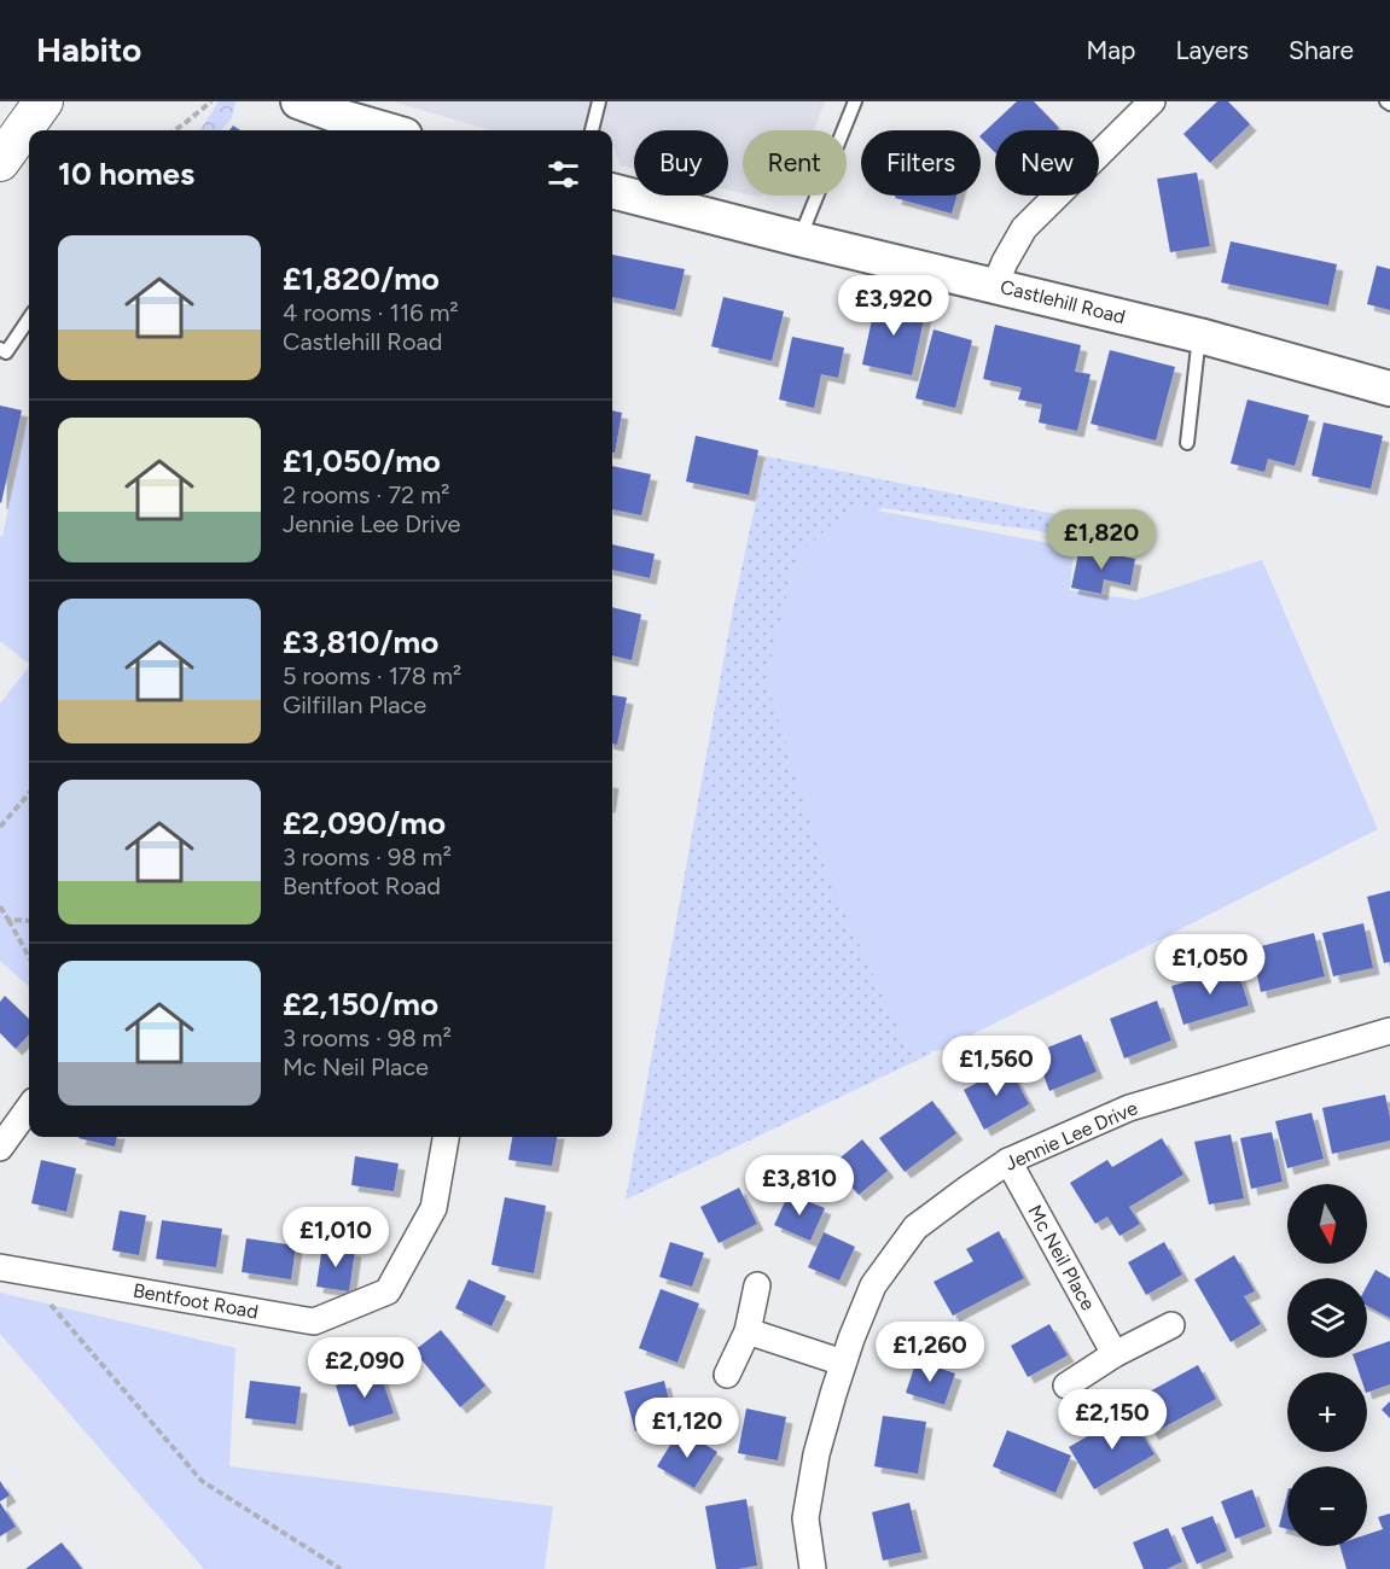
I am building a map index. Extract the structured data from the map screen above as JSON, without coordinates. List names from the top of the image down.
{
  "streets": {
    "main road": ["Castlehill Road"],
    "street": ["Jennie Lee Drive", "Mc Neil Place", "Bentfoot Road"]
  },
  "crossings": [
    ["Jennie Lee Drive", "Mc Neil Place"]
  ],
  "north": "bottom",
  "page": {
    "header": "Habito",
    "nav": ["Map", "Layers", "Share"],
    "chip": [
      "Buy",
      "Rent",
      "Filters",
      "New"
    ],
    "heading": "10 homes",
    "list": [
      {
        "name": "£1,820/mo",
        "note": "4 rooms · 116 m² · Castlehill Road"
      },
      {
        "name": "£1,050/mo",
        "note": "2 rooms · 72 m² · Jennie Lee Drive"
      },
      {
        "name": "£3,810/mo",
        "note": "5 rooms · 178 m² · Gilfillan Place"
      },
      {
        "name": "£2,090/mo",
        "note": "3 rooms · 98 m² · Bentfoot Road"
      },
      {
        "name": "£2,150/mo",
        "note": "3 rooms · 98 m² · Mc Neil Place"
      }
    ],
    "price": [
      "£3,920",
      "£1,820",
      "£1,050",
      "£1,560",
      "£3,810",
      "£1,010",
      "£1,260",
      "£2,090",
      "£2,150",
      "£1,120"
    ],
    "map_buttons": ["+", "−"]
  }
}
